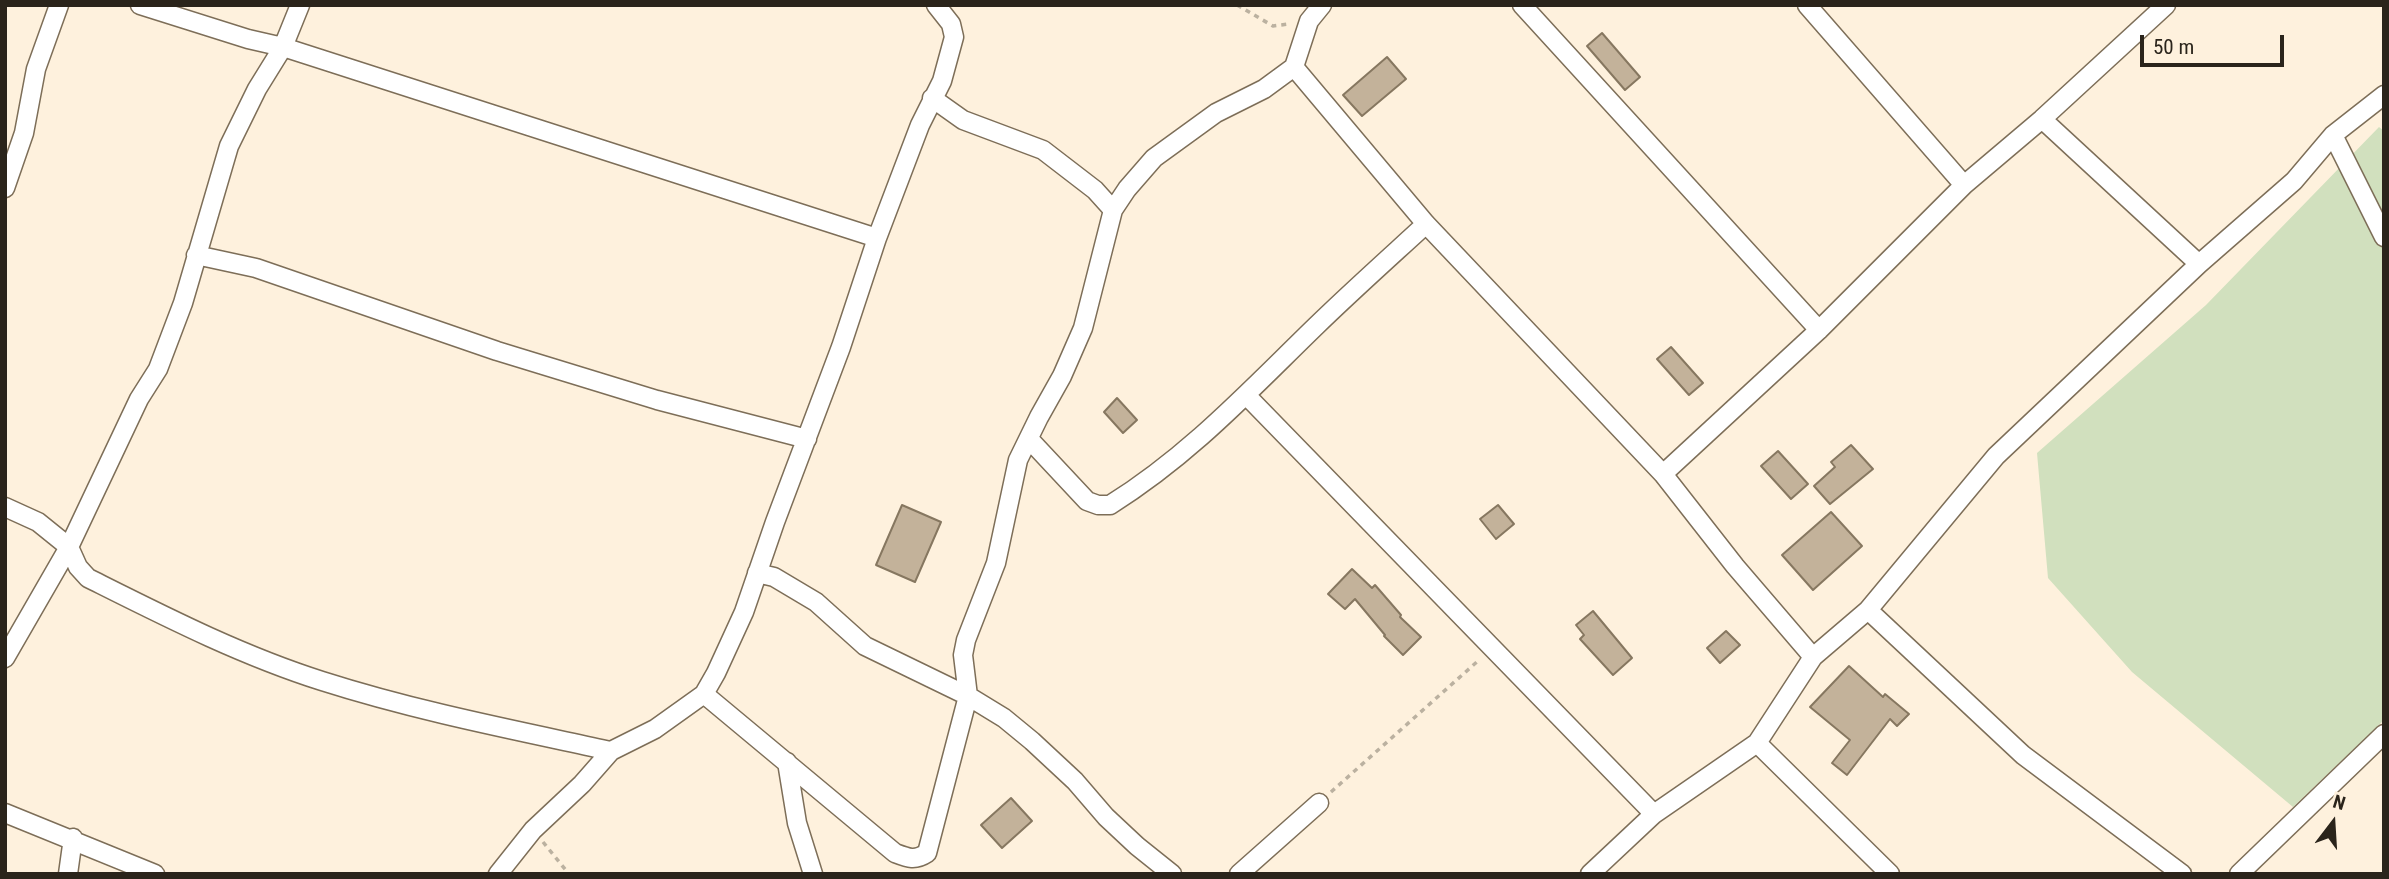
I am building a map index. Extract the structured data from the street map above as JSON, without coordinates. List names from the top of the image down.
{
  "scale_bar": "50 m",
  "north": "top"
}
